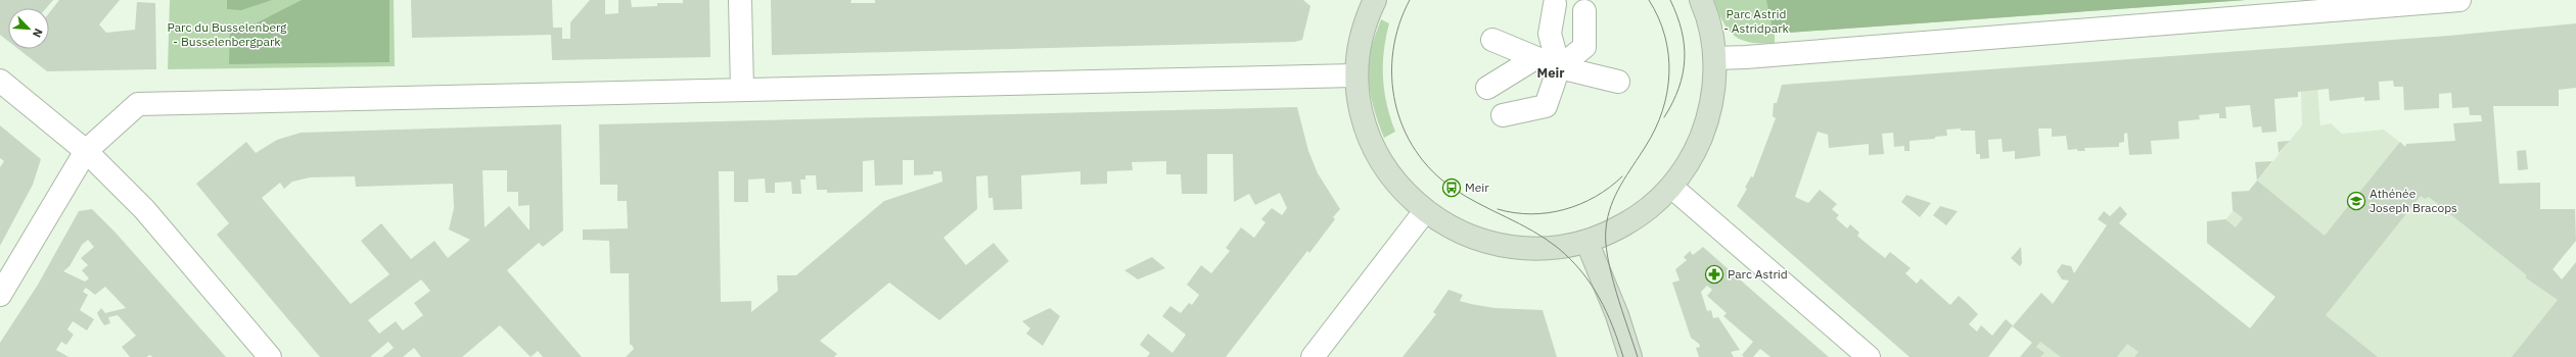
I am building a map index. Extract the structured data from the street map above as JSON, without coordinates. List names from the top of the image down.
{
  "districts": ["Meir"],
  "parks": ["Parc Astrid - Astridpark", "Parc du Busselenberg - Busselenbergpark"],
  "places": {
    "bus stop": ["Meir"],
    "school or university": ["Athénée Joseph Bracops"],
    "pharmacy": ["Parc Astrid"]
  },
  "north": "bottom right"
}
